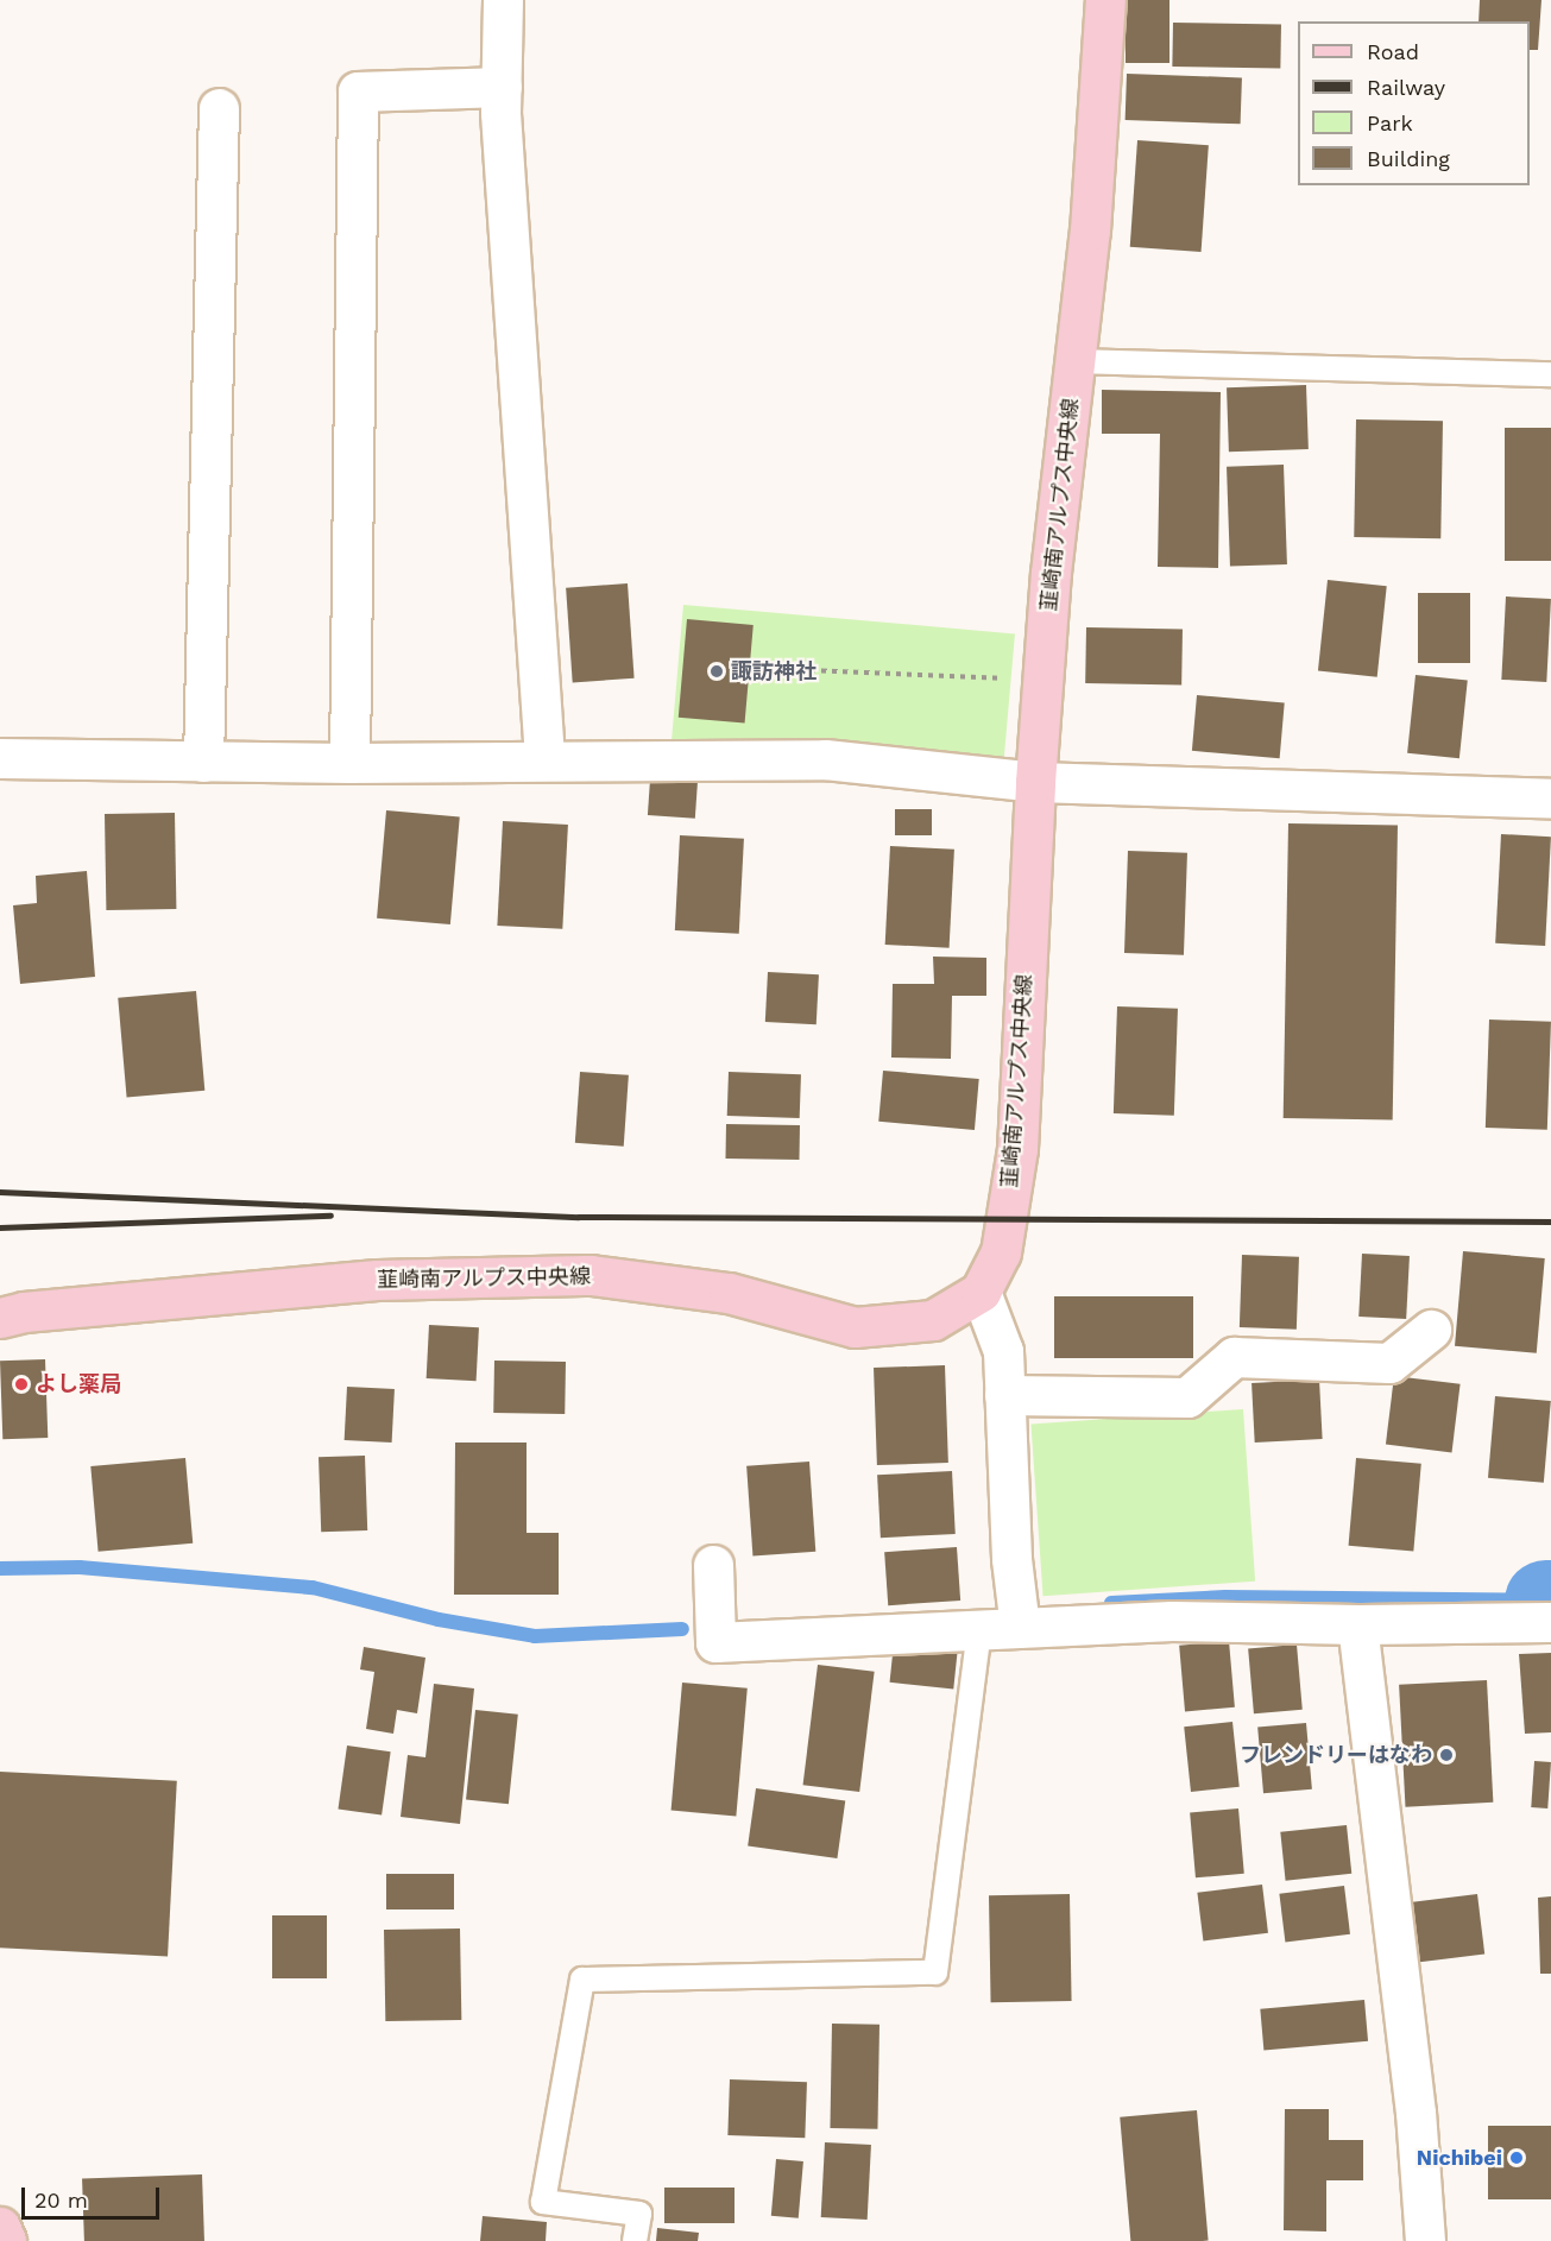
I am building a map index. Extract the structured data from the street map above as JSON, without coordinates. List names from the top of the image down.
{
  "streets": {
    "main road": ["韮崎南アルプス中央線"]
  },
  "places": [
    "諏訪神社",
    "よし薬局",
    "フレンドリーはなわ",
    "Nichibei"
  ],
  "legend": [
    "Road",
    "Railway",
    "Park",
    "Building"
  ],
  "scale_bar": "20 m"
}
